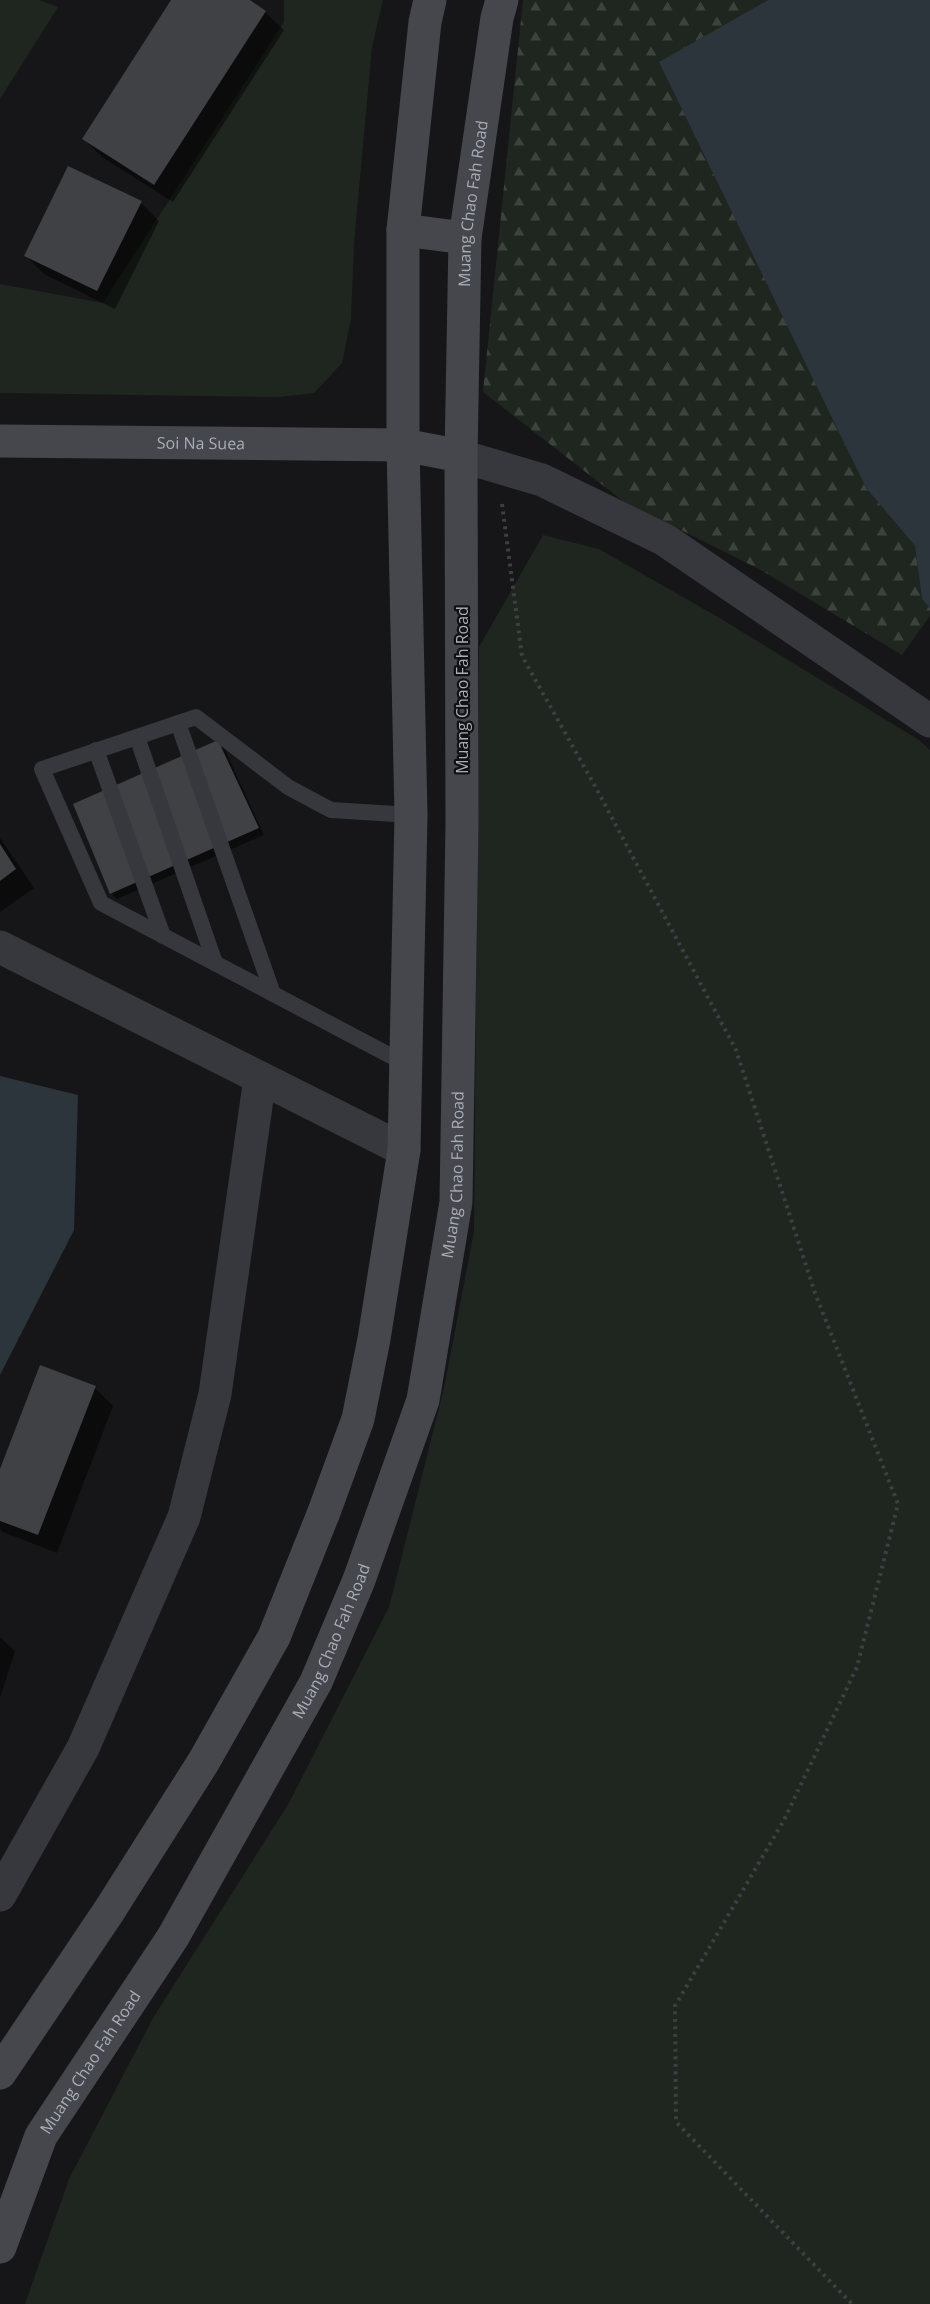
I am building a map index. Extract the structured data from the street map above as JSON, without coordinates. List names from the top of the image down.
{
  "streets": {
    "street": ["Muang Chao Fah Road", "Soi Na Suea"]
  },
  "crossings": [
    ["Muang Chao Fah Road", "Soi Na Suea"]
  ]
}
